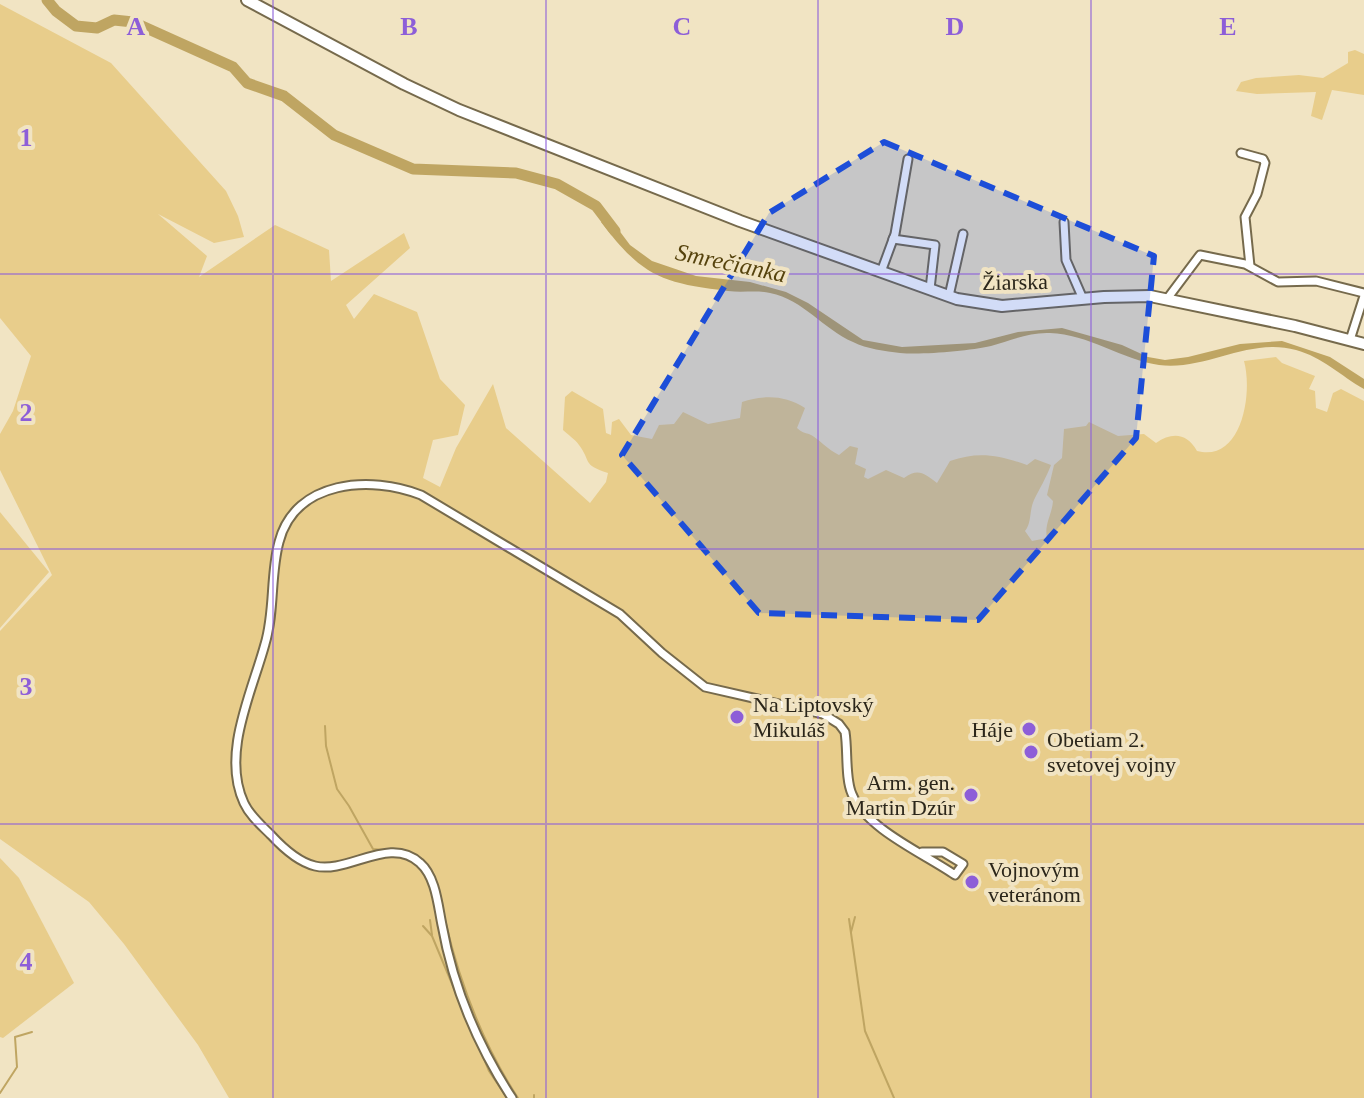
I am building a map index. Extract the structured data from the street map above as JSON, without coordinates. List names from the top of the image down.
{
  "streets": {
    "street": ["Žiarska"]
  },
  "water": ["Smrečianka"],
  "places": [
    "Na Liptovský Mikuláš",
    "Háje",
    "Obetiam 2. svetovej vojny",
    "Arm. gen. Martin Dzúr",
    "Vojnovým veteránom"
  ],
  "grid": {
    "columns": [
      "A",
      "B",
      "C",
      "D",
      "E"
    ],
    "rows": [
      "1",
      "2",
      "3",
      "4"
    ]
  }
}
